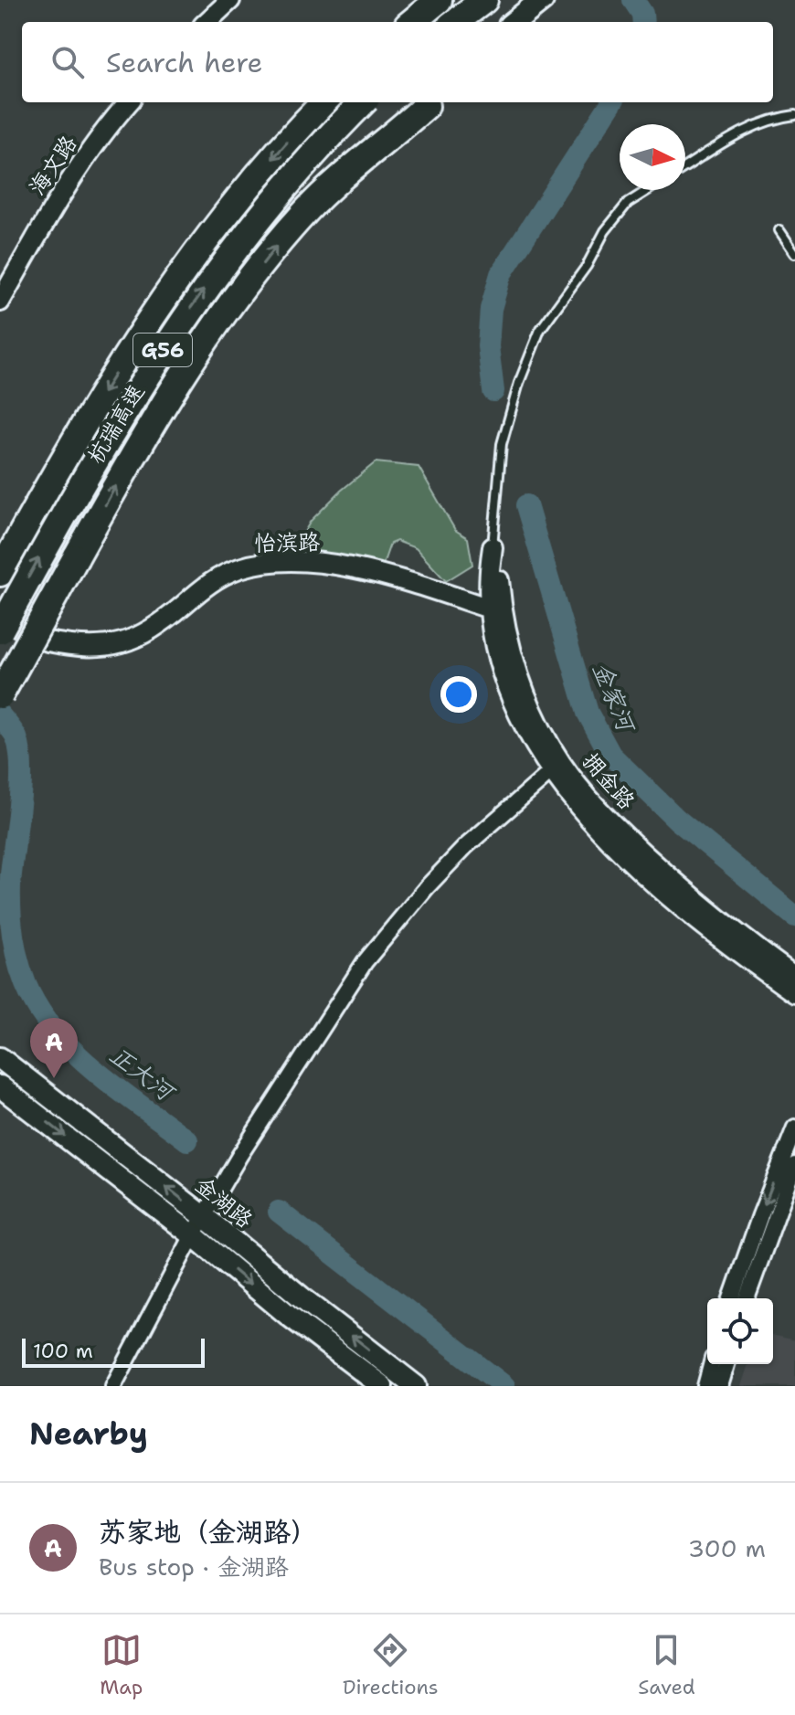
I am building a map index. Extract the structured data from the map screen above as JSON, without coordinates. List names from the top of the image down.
{
  "streets": {
    "highway": ["G56", "杭瑞高速"],
    "main road": ["金湖路"],
    "street": ["海文路", "怡滨路", "拥金路"]
  },
  "water": ["金家河", "正大河"],
  "scale_bar": "100 m",
  "north": "right",
  "page": {
    "search": "Search here",
    "pins": "A",
    "scale": "100 m",
    "heading": "Nearby",
    "list": [
      {
        "mark": "A",
        "name": "苏家地（金湖路）",
        "note": "Bus stop · 金湖路",
        "value": "300 m"
      }
    ],
    "nav": ["Map", "Directions", "Saved"]
  }
}
